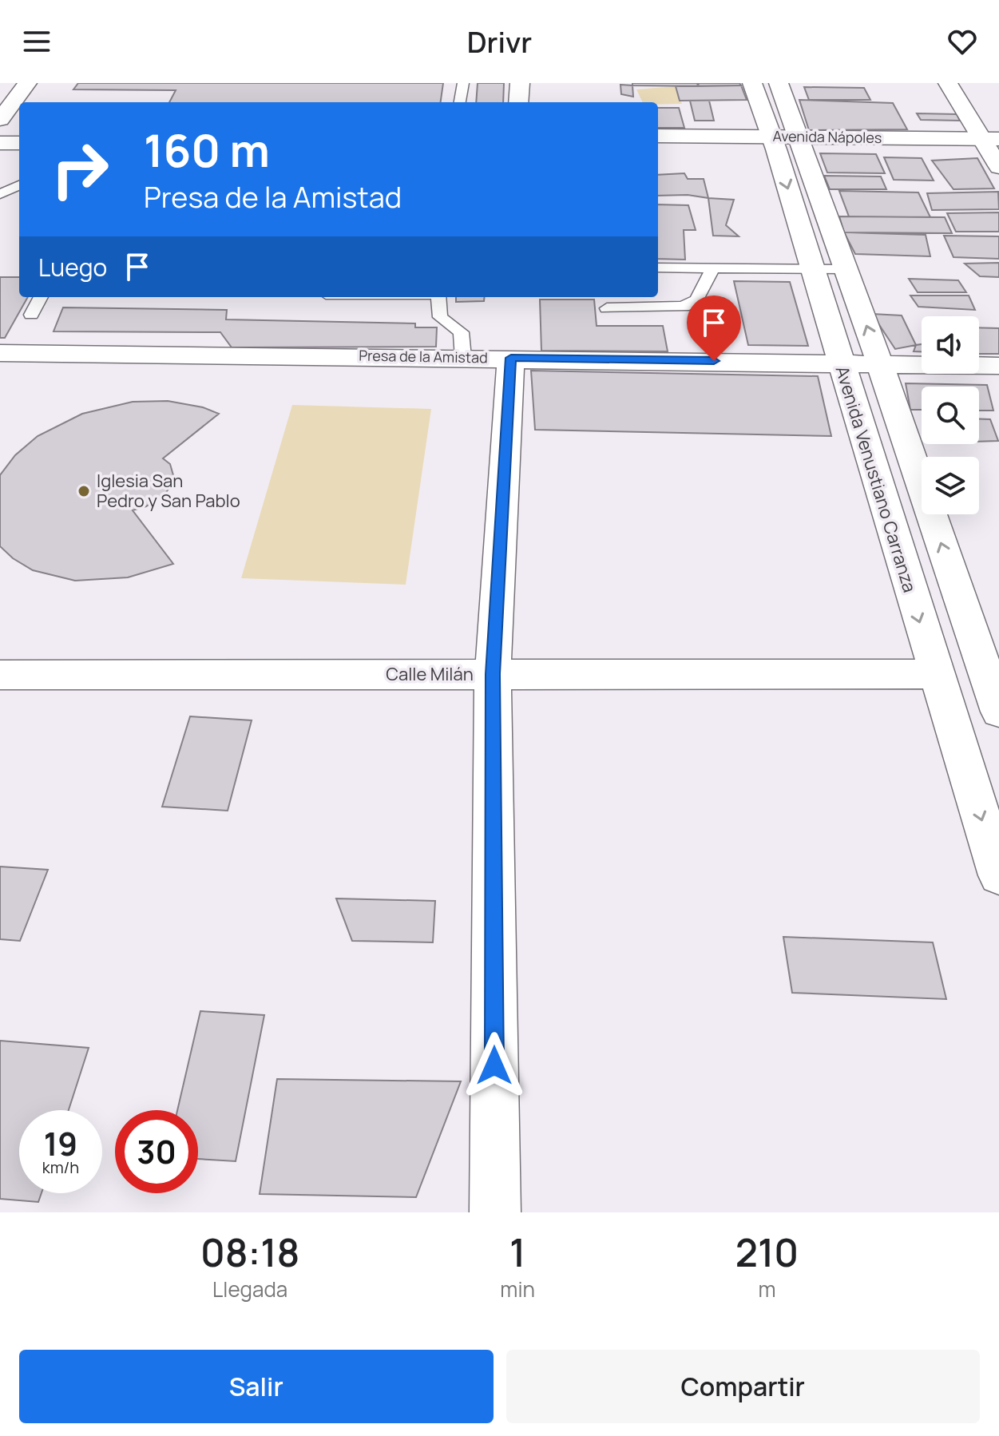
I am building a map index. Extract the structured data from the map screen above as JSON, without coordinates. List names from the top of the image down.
{
  "streets": {
    "street": [
      "Avenida Nápoles",
      "Presa de la Amistad",
      "Avenida Venustiano Carranza",
      "Calle Milán"
    ]
  },
  "crossings": [
    ["Avenida Nápoles", "Avenida Venustiano Carranza"],
    ["Presa de la Amistad", "Avenida Venustiano Carranza"],
    ["Avenida Venustiano Carranza", "Calle Milán"]
  ],
  "places": ["Iglesia San Pedro y San Pablo"],
  "page": {
    "header": "Drivr",
    "turn": ["160 m", "Presa de la Amistad"],
    "then": "Luego",
    "speed": "19 km/h",
    "limit": "30",
    "eta": [
      "08:18",
      "Llegada",
      "1",
      "min",
      "210",
      "m"
    ],
    "buttons": ["Salir", "Compartir"]
  }
}
